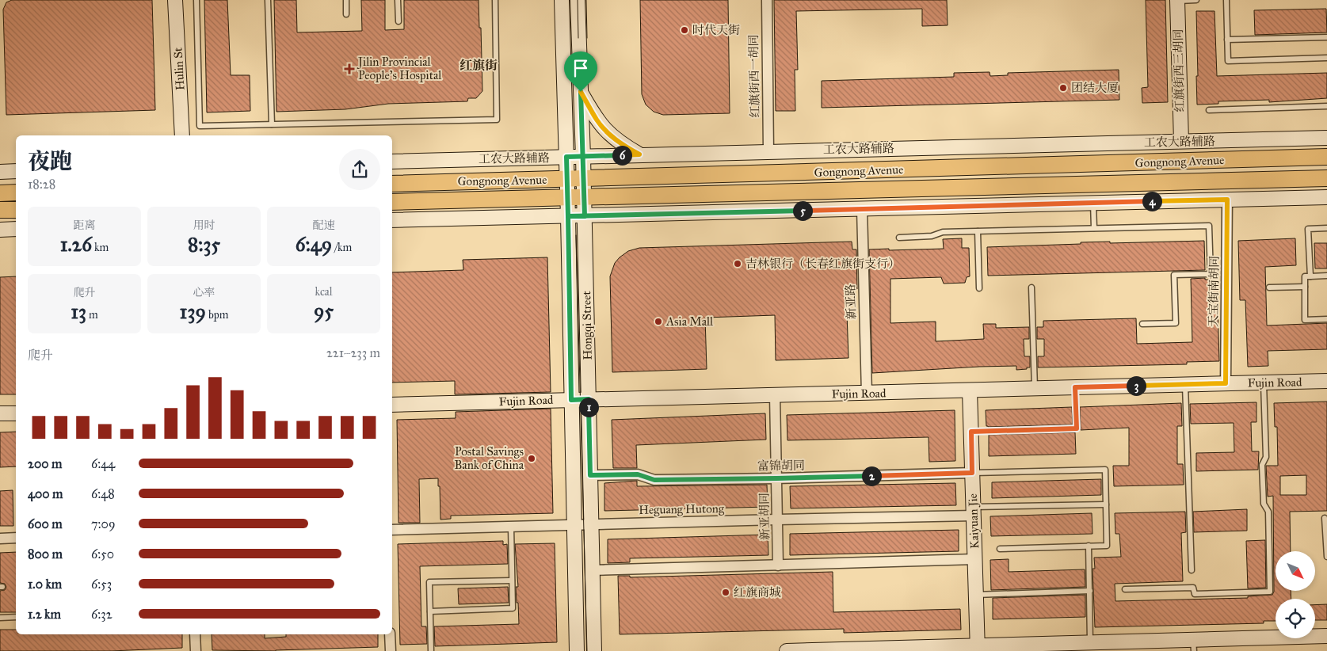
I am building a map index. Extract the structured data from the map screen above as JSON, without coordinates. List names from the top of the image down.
{
  "streets": {
    "main road": ["Gongnong Avenue"],
    "street": [
      "Hulin St",
      "红旗街西三胡同",
      "红旗街西一胡同",
      "工农大路辅路",
      "天宝街南胡同",
      "新亚路",
      "Hongqi Street",
      "Fujin Road",
      "富锦胡同",
      "Heguang Hutong",
      "新亚胡同",
      "Kaiyuan Jie"
    ]
  },
  "crossings": [
    ["红旗街西三胡同", "工农大路辅路"],
    ["红旗街西一胡同", "工农大路辅路"],
    ["工农大路辅路", "Hongqi Street"],
    ["Gongnong Avenue", "Hongqi Street"],
    ["天宝街南胡同", "Fujin Road"],
    ["新亚路", "Fujin Road"],
    ["Hongqi Street", "Fujin Road"],
    ["Hongqi Street", "富锦胡同"],
    ["Hongqi Street", "Heguang Hutong"],
    ["Fujin Road", "新亚胡同"],
    ["Fujin Road", "Kaiyuan Jie"],
    ["富锦胡同", "新亚胡同"],
    ["富锦胡同", "Kaiyuan Jie"],
    ["Heguang Hutong", "新亚胡同"],
    ["Heguang Hutong", "Kaiyuan Jie"]
  ],
  "districts": ["红旗街"],
  "places": {
    "other": [
      "时代天街",
      "团结大厦",
      "吉林银行（长春红旗街支行）",
      "Asia Mall",
      "Postal Savings Bank of China",
      "红旗商城"
    ],
    "health": ["Jilin Provincial People's Hospital"]
  },
  "north": "bottom right",
  "page": {
    "heading": ["夜跑", "18:28"],
    "pins": [
      "6",
      "4",
      "5",
      "3",
      "1",
      "2"
    ],
    "stats": [
      ["距离", "1.26 km"],
      ["用时", "8:35"],
      ["配速", "6:49 /km"],
      ["爬升", "13 m"],
      ["心率", "139 bpm"],
      ["kcal", "95"]
    ],
    "chart": ["爬升", "221–233 m"],
    "list": [
      {
        "name": "200 m",
        "note": "6:44"
      },
      {
        "name": "400 m",
        "note": "6:48"
      },
      {
        "name": "600 m",
        "note": "7:09"
      },
      {
        "name": "800 m",
        "note": "6:50"
      },
      {
        "name": "1.0 km",
        "note": "6:53"
      },
      {
        "name": "1.2 km",
        "note": "6:32"
      }
    ]
  }
}
